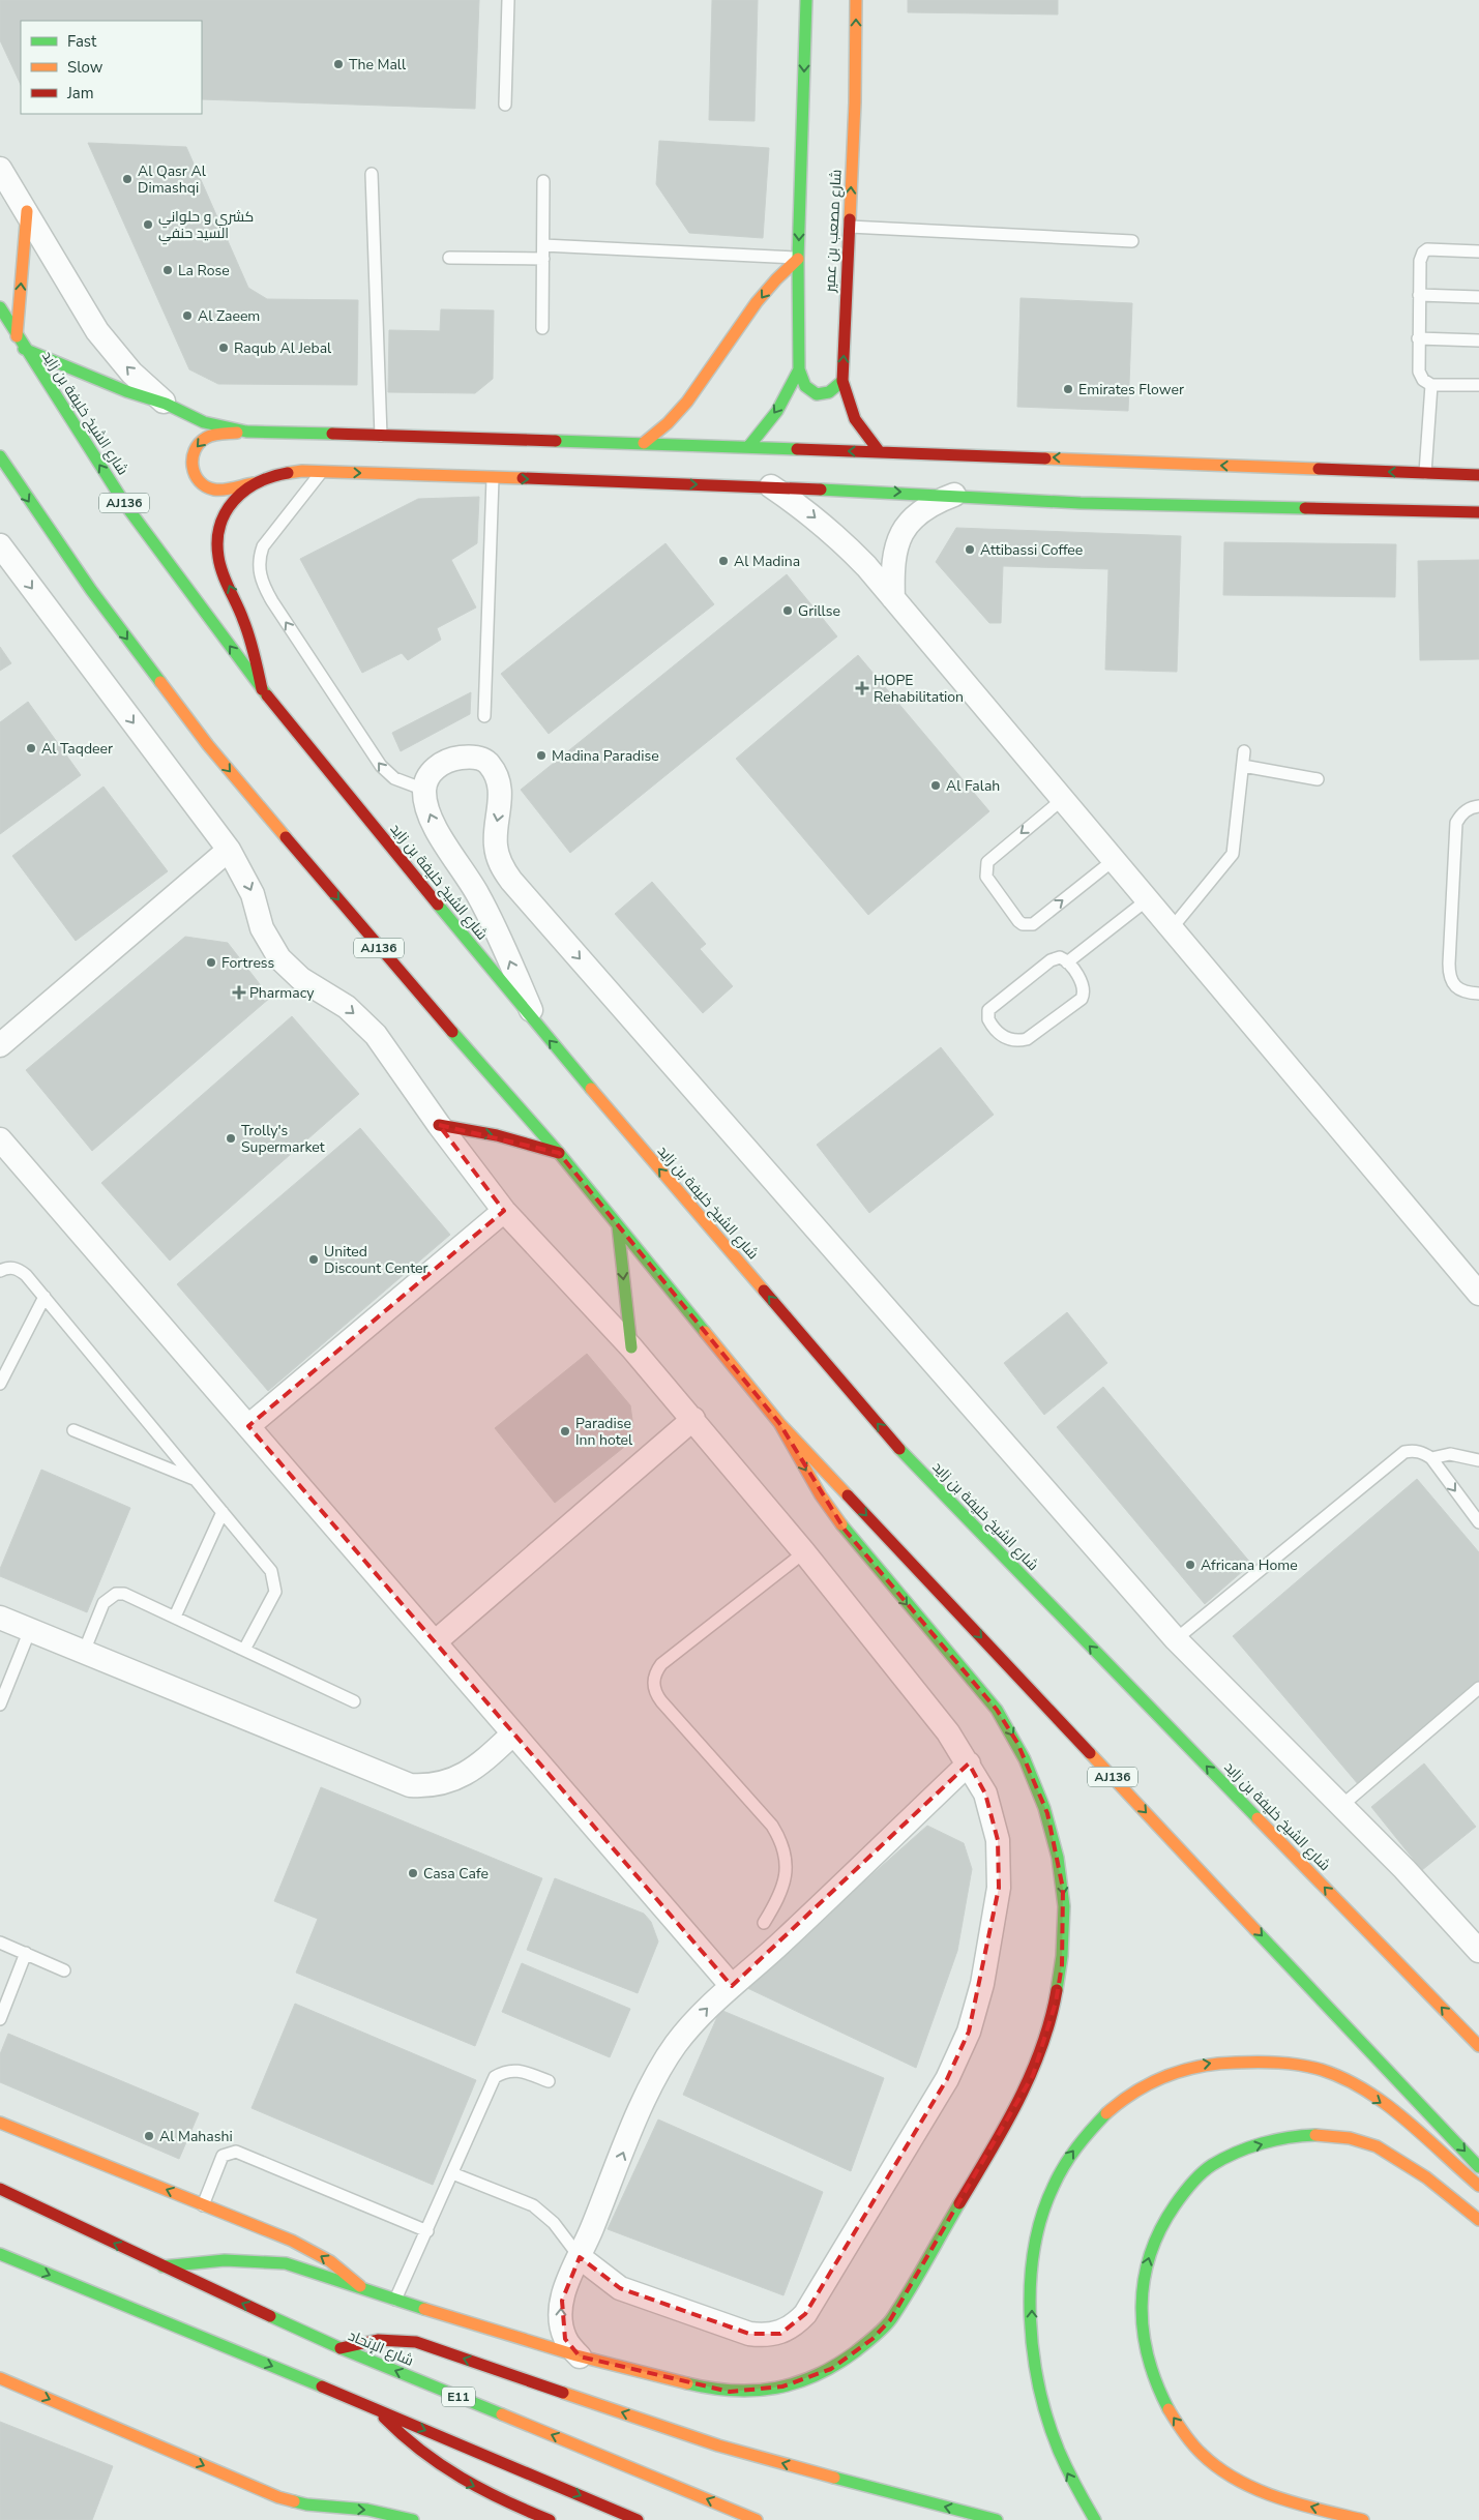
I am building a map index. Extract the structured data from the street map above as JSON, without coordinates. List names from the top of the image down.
{
  "streets": {
    "main road": [
      "شارع مصعب بن عمير",
      "شارع الشيخ خليفة بن زايد",
      "AJ136",
      "شارع الإتحاد",
      "E11"
    ]
  },
  "places": {
    "other": [
      "The Mall",
      "Al Qasr Al Dimashqi",
      "كشري و حلواني السيد حنفي",
      "La Rose",
      "Al Zaeem",
      "Raqub Al Jebal",
      "Emirates Flower",
      "Attibassi Coffee",
      "Al Madina",
      "Grillse",
      "Al Taqdeer",
      "Madina Paradise",
      "Al Falah",
      "Fortress",
      "Trolly's Supermarket",
      "United Discount Center",
      "Paradise Inn hotel",
      "Africana Home",
      "Casa Cafe",
      "Al Mahashi"
    ],
    "health": ["HOPE Rehabilitation", "Pharmacy"]
  },
  "legend": ["Fast", "Slow", "Jam"]
}
